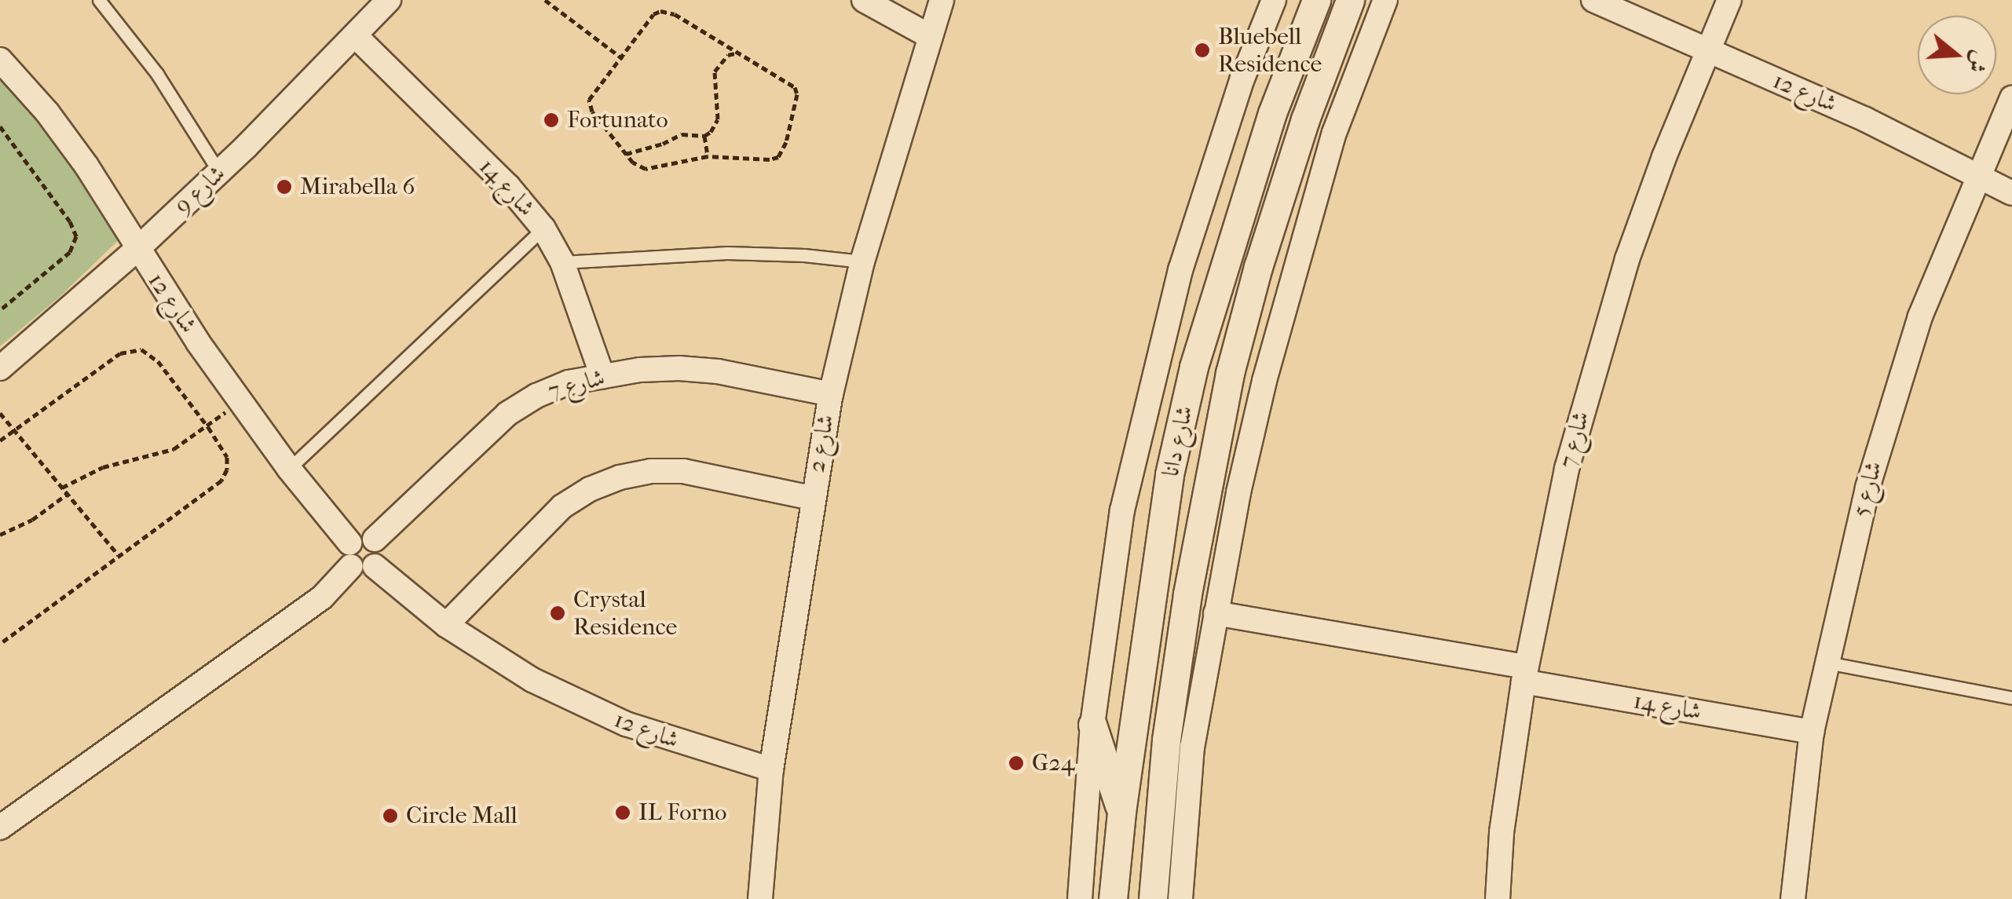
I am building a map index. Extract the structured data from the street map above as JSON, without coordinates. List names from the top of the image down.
{
  "streets": {
    "street": [
      "شارع 12",
      "شارع 14",
      "شارع 9",
      "شارع 7",
      "شارع دانا",
      "شارع 2",
      "شارع 5"
    ]
  },
  "crossings": [
    ["شارع 12", "شارع 9"],
    ["شارع 12", "شارع 7"],
    ["شارع 12", "شارع 2"],
    ["شارع 12", "شارع 5"],
    ["شارع 14", "شارع 9"],
    ["شارع 14", "شارع 7"],
    ["شارع 14", "شارع 5"],
    ["شارع 7", "شارع 2"]
  ],
  "places": [
    "Bluebell Residence",
    "Fortunato",
    "Mirabella 6",
    "Crystal Residence",
    "G24",
    "IL Forno",
    "Circle Mall"
  ],
  "north": "right"
}
